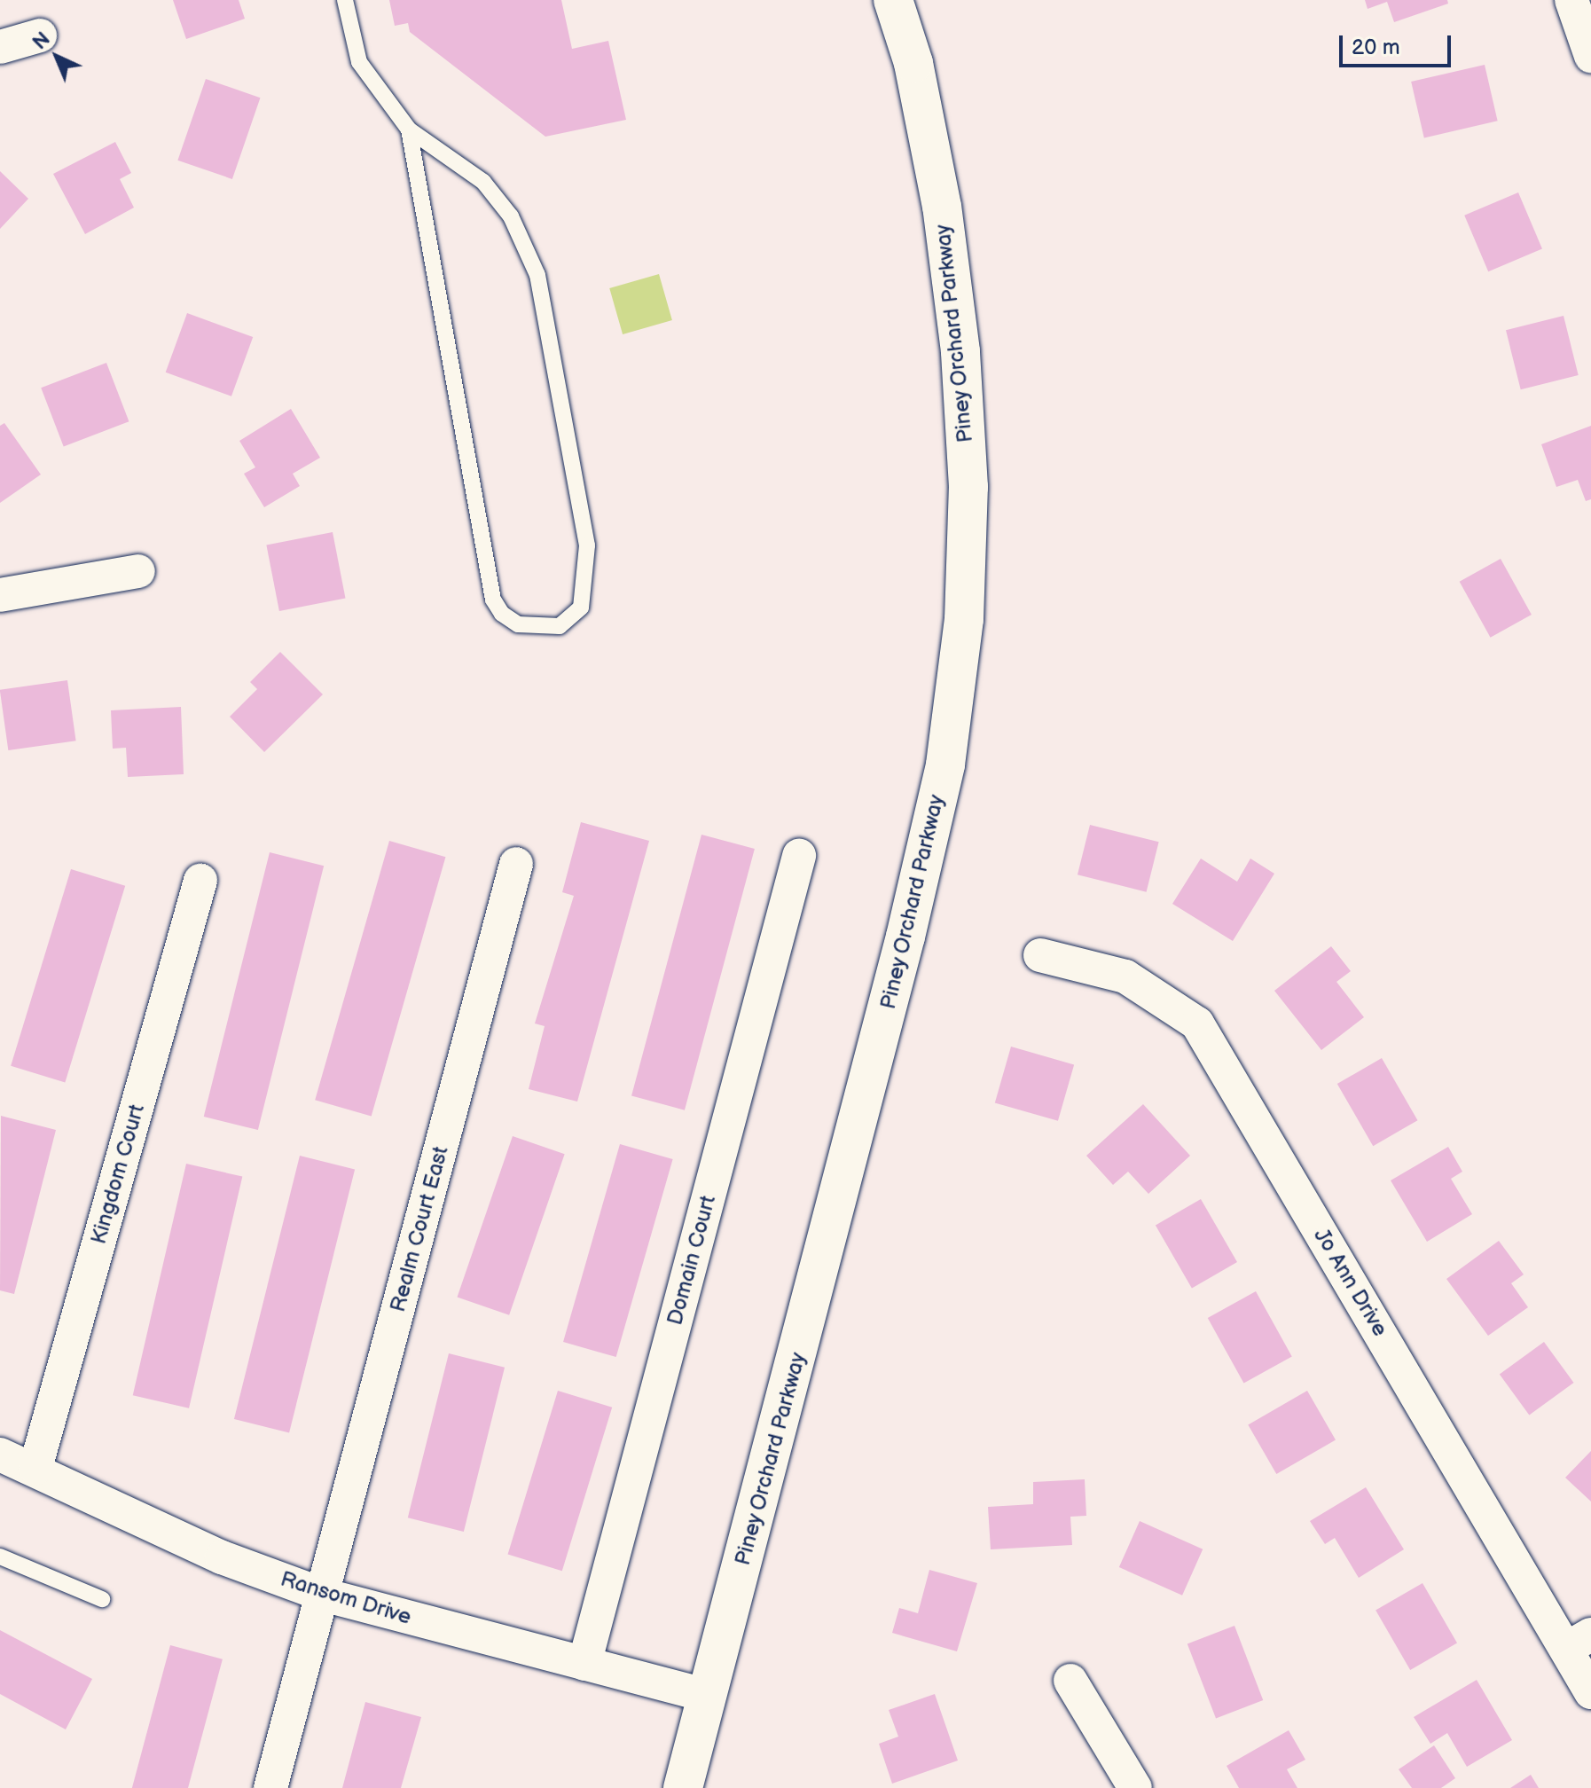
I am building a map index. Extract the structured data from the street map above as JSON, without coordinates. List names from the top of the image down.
{
  "streets": {
    "main road": ["Piney Orchard Parkway"],
    "street": [
      "Kingdom Court",
      "Realm Court East",
      "Domain Court",
      "Jo Ann Drive",
      "Ransom Drive"
    ]
  },
  "crossings": [
    ["Piney Orchard Parkway", "Ransom Drive"],
    ["Kingdom Court", "Ransom Drive"],
    ["Realm Court East", "Ransom Drive"],
    ["Domain Court", "Ransom Drive"]
  ],
  "scale_bar": "20 m",
  "north": "top left"
}
